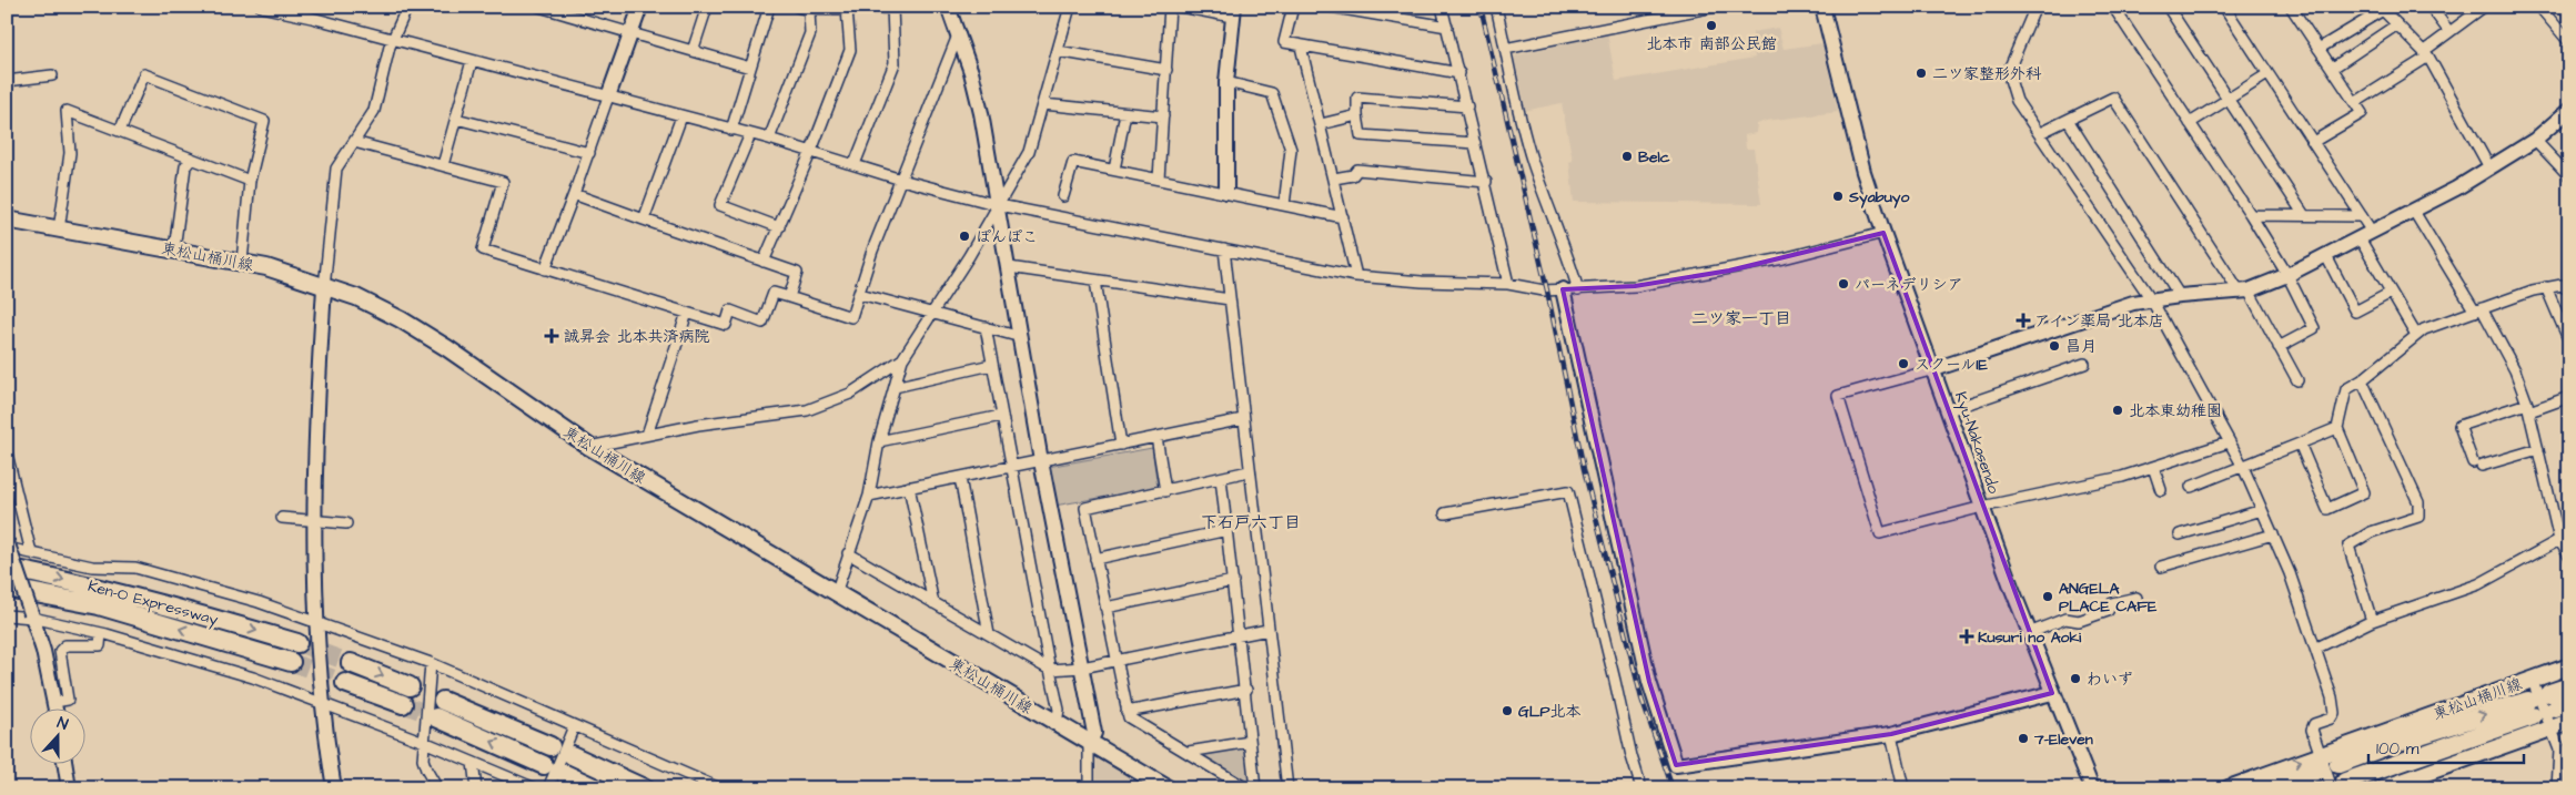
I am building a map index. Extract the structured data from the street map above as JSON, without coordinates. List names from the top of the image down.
{
  "streets": {
    "highway": ["Ken-O Expressway"],
    "main road": ["東松山桶川線"],
    "street": ["Kyu-Nakasendo"]
  },
  "districts": ["二ツ家一丁目", "下石戸六丁目"],
  "places": {
    "other": [
      "北本市 南部公民館",
      "二ツ家整形外科",
      "Belc",
      "Syabuyo",
      "ぽんぽこ",
      "パーネデリシア",
      "昌月",
      "スクールIE",
      "北本東幼稚園",
      "ANGELA PLACE CAFE",
      "わいず",
      "GLP北本",
      "7-Eleven"
    ],
    "health": ["アイン薬局 北本店", "誠昇会 北本共済病院", "Kusuri no Aoki"]
  },
  "scale_bar": "100 m",
  "north": "top"
}
